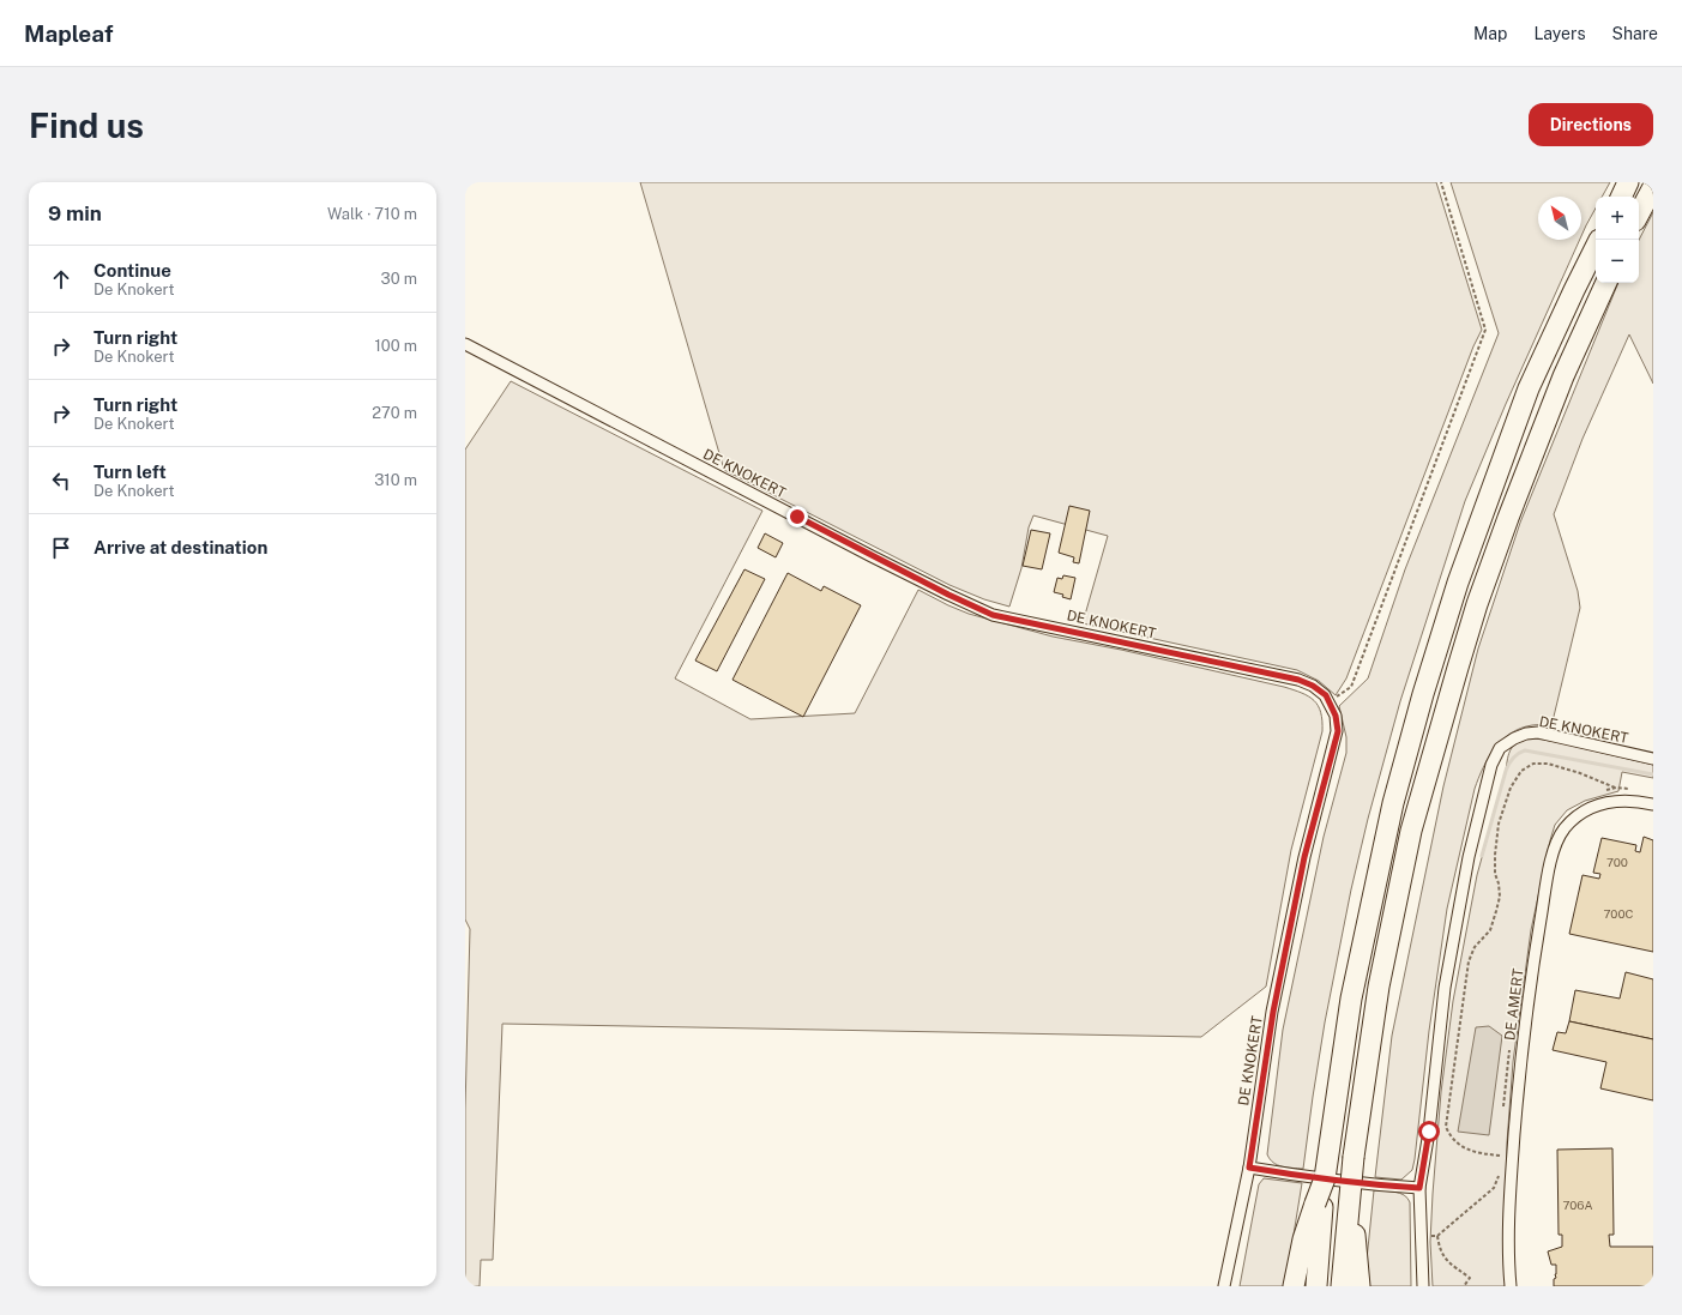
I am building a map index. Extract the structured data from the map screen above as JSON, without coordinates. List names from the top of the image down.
{
  "streets": {
    "street": ["DE KNOKERT", "DE AMERT"]
  },
  "house_numbers": ["700", "700C", "706A"],
  "north": "top left",
  "page": {
    "header": "Mapleaf",
    "nav": ["Map", "Layers", "Share"],
    "buttons": "Directions",
    "title": "Find us",
    "heading": ["9 min", "Walk · 710 m"],
    "map_buttons": ["+", "−"],
    "list": [
      ["Continue", "De Knokert", "30 m"],
      ["Turn right", "De Knokert", "100 m"],
      ["Turn right", "De Knokert", "270 m"],
      ["Turn left", "De Knokert", "310 m"],
      "Arrive at destination"
    ]
  }
}
